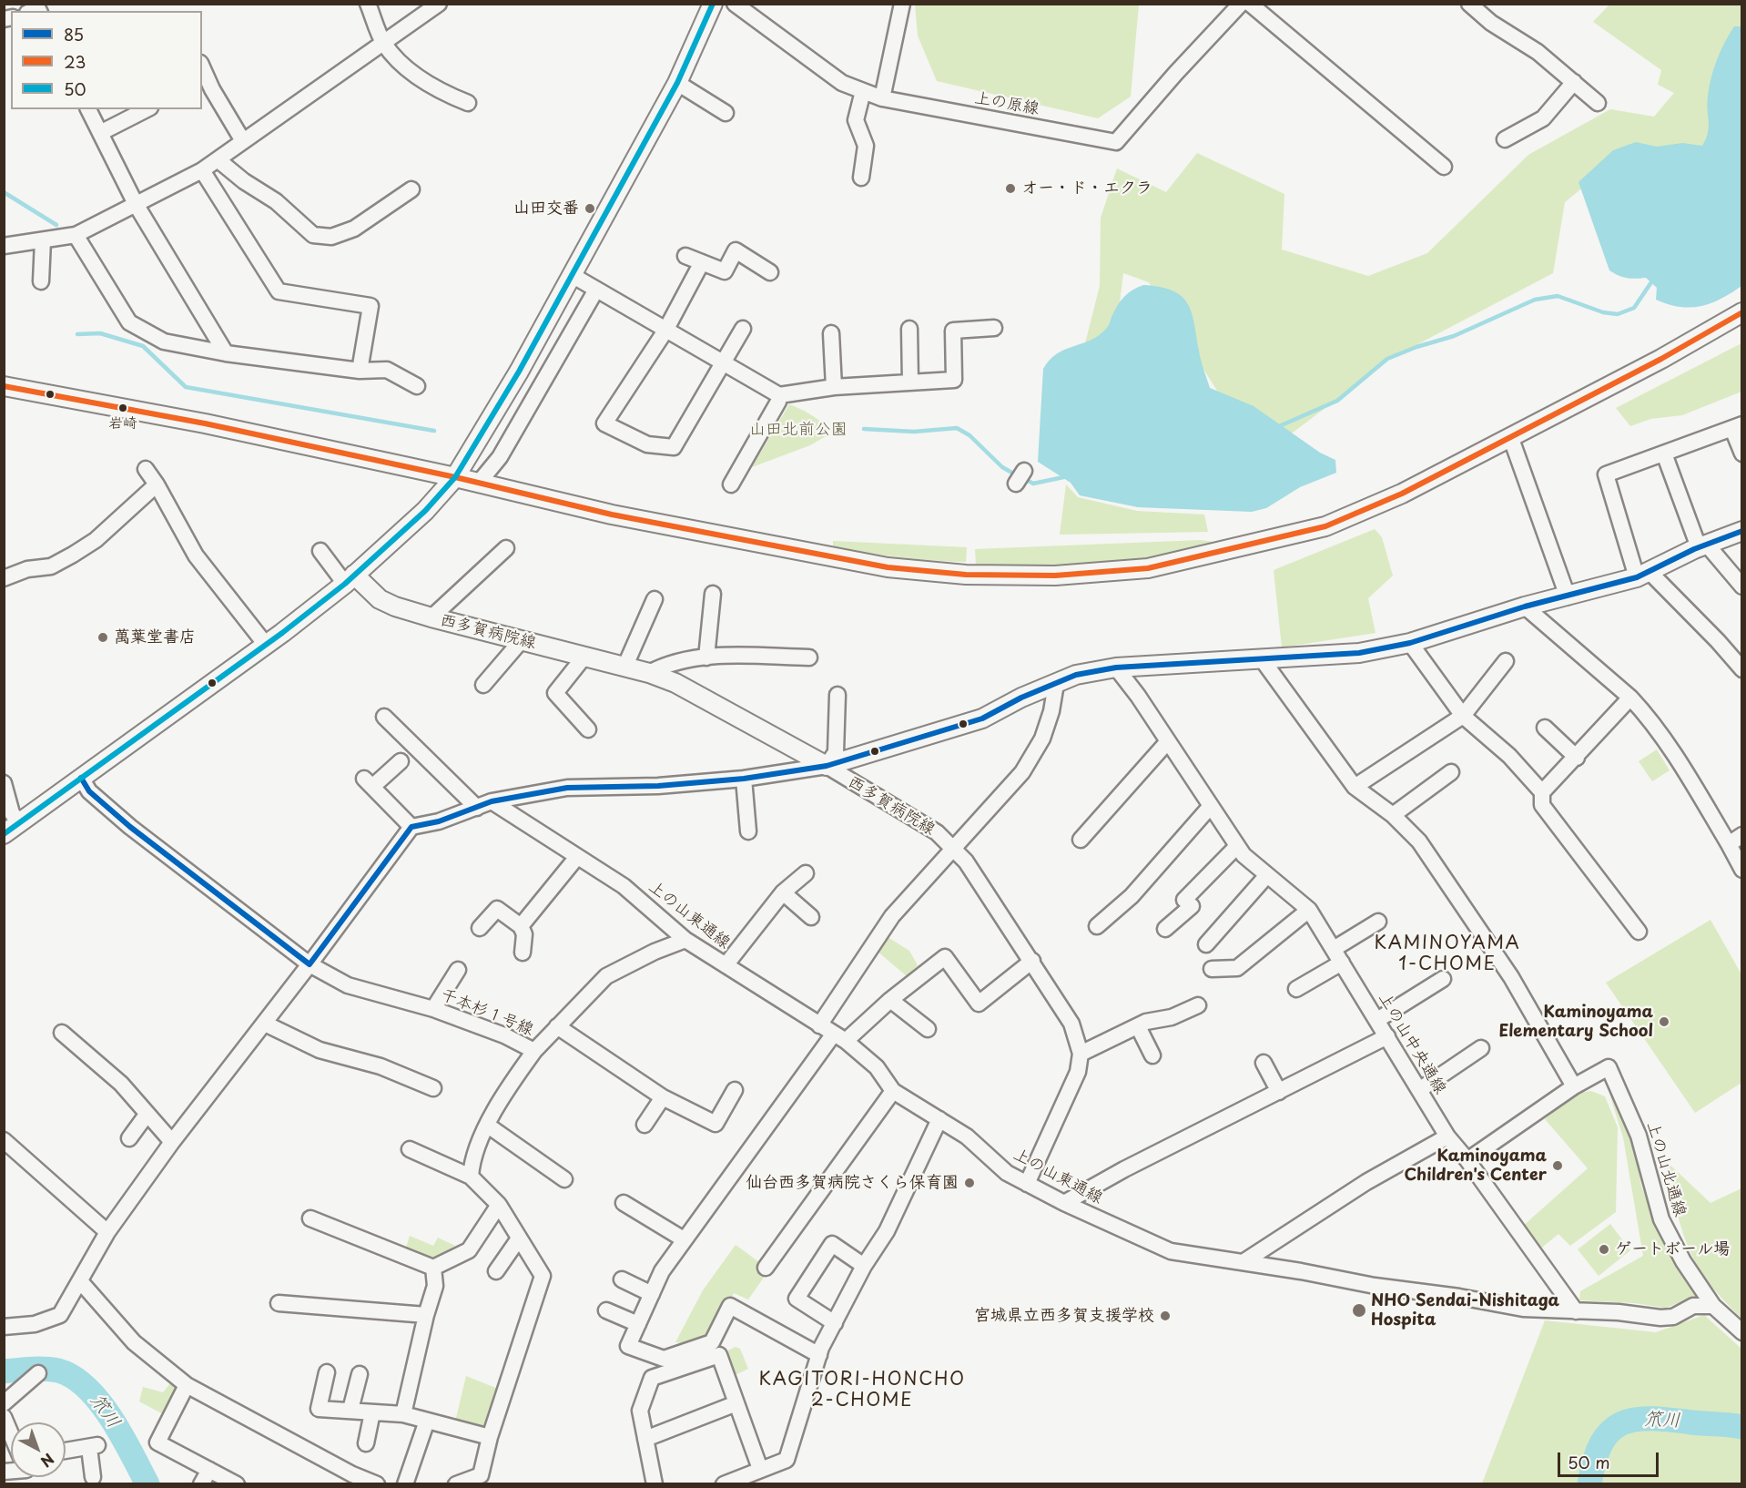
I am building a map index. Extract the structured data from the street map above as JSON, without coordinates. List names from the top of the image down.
{
  "streets": {
    "street": [
      "上の原線",
      "西多賀病院線",
      "上の山東通線",
      "千本杉１号線",
      "上の山中央通線",
      "上の山北通線"
    ]
  },
  "crossings": [
    ["上の山東通線", "千本杉１号線"],
    ["上の山東通線", "上の山中央通線"],
    ["上の山東通線", "上の山北通線"],
    ["上の山中央通線", "上の山北通線"]
  ],
  "districts": ["KAMINOYAMA 1-CHOME", "KAGITORI-HONCHO 2-CHOME"],
  "water": ["笊川"],
  "parks": ["山田北前公園"],
  "places": [
    "オー・ド・エクラ",
    "山田交番",
    "岩崎",
    "萬葉堂書店",
    "Kaminoyama Elementary School",
    "Kaminoyama Children's Center",
    "仙台西多賀病院さくら保育園",
    "ゲートボール場",
    "NHO Sendai-Nishitaga Hospita",
    "宮城県立西多賀支援学校"
  ],
  "lines": ["transit line 50", "transit line 23", "transit line 85"],
  "legend": ["85", "23", "50"],
  "scale_bar": "50 m",
  "north": "bottom right"
}
